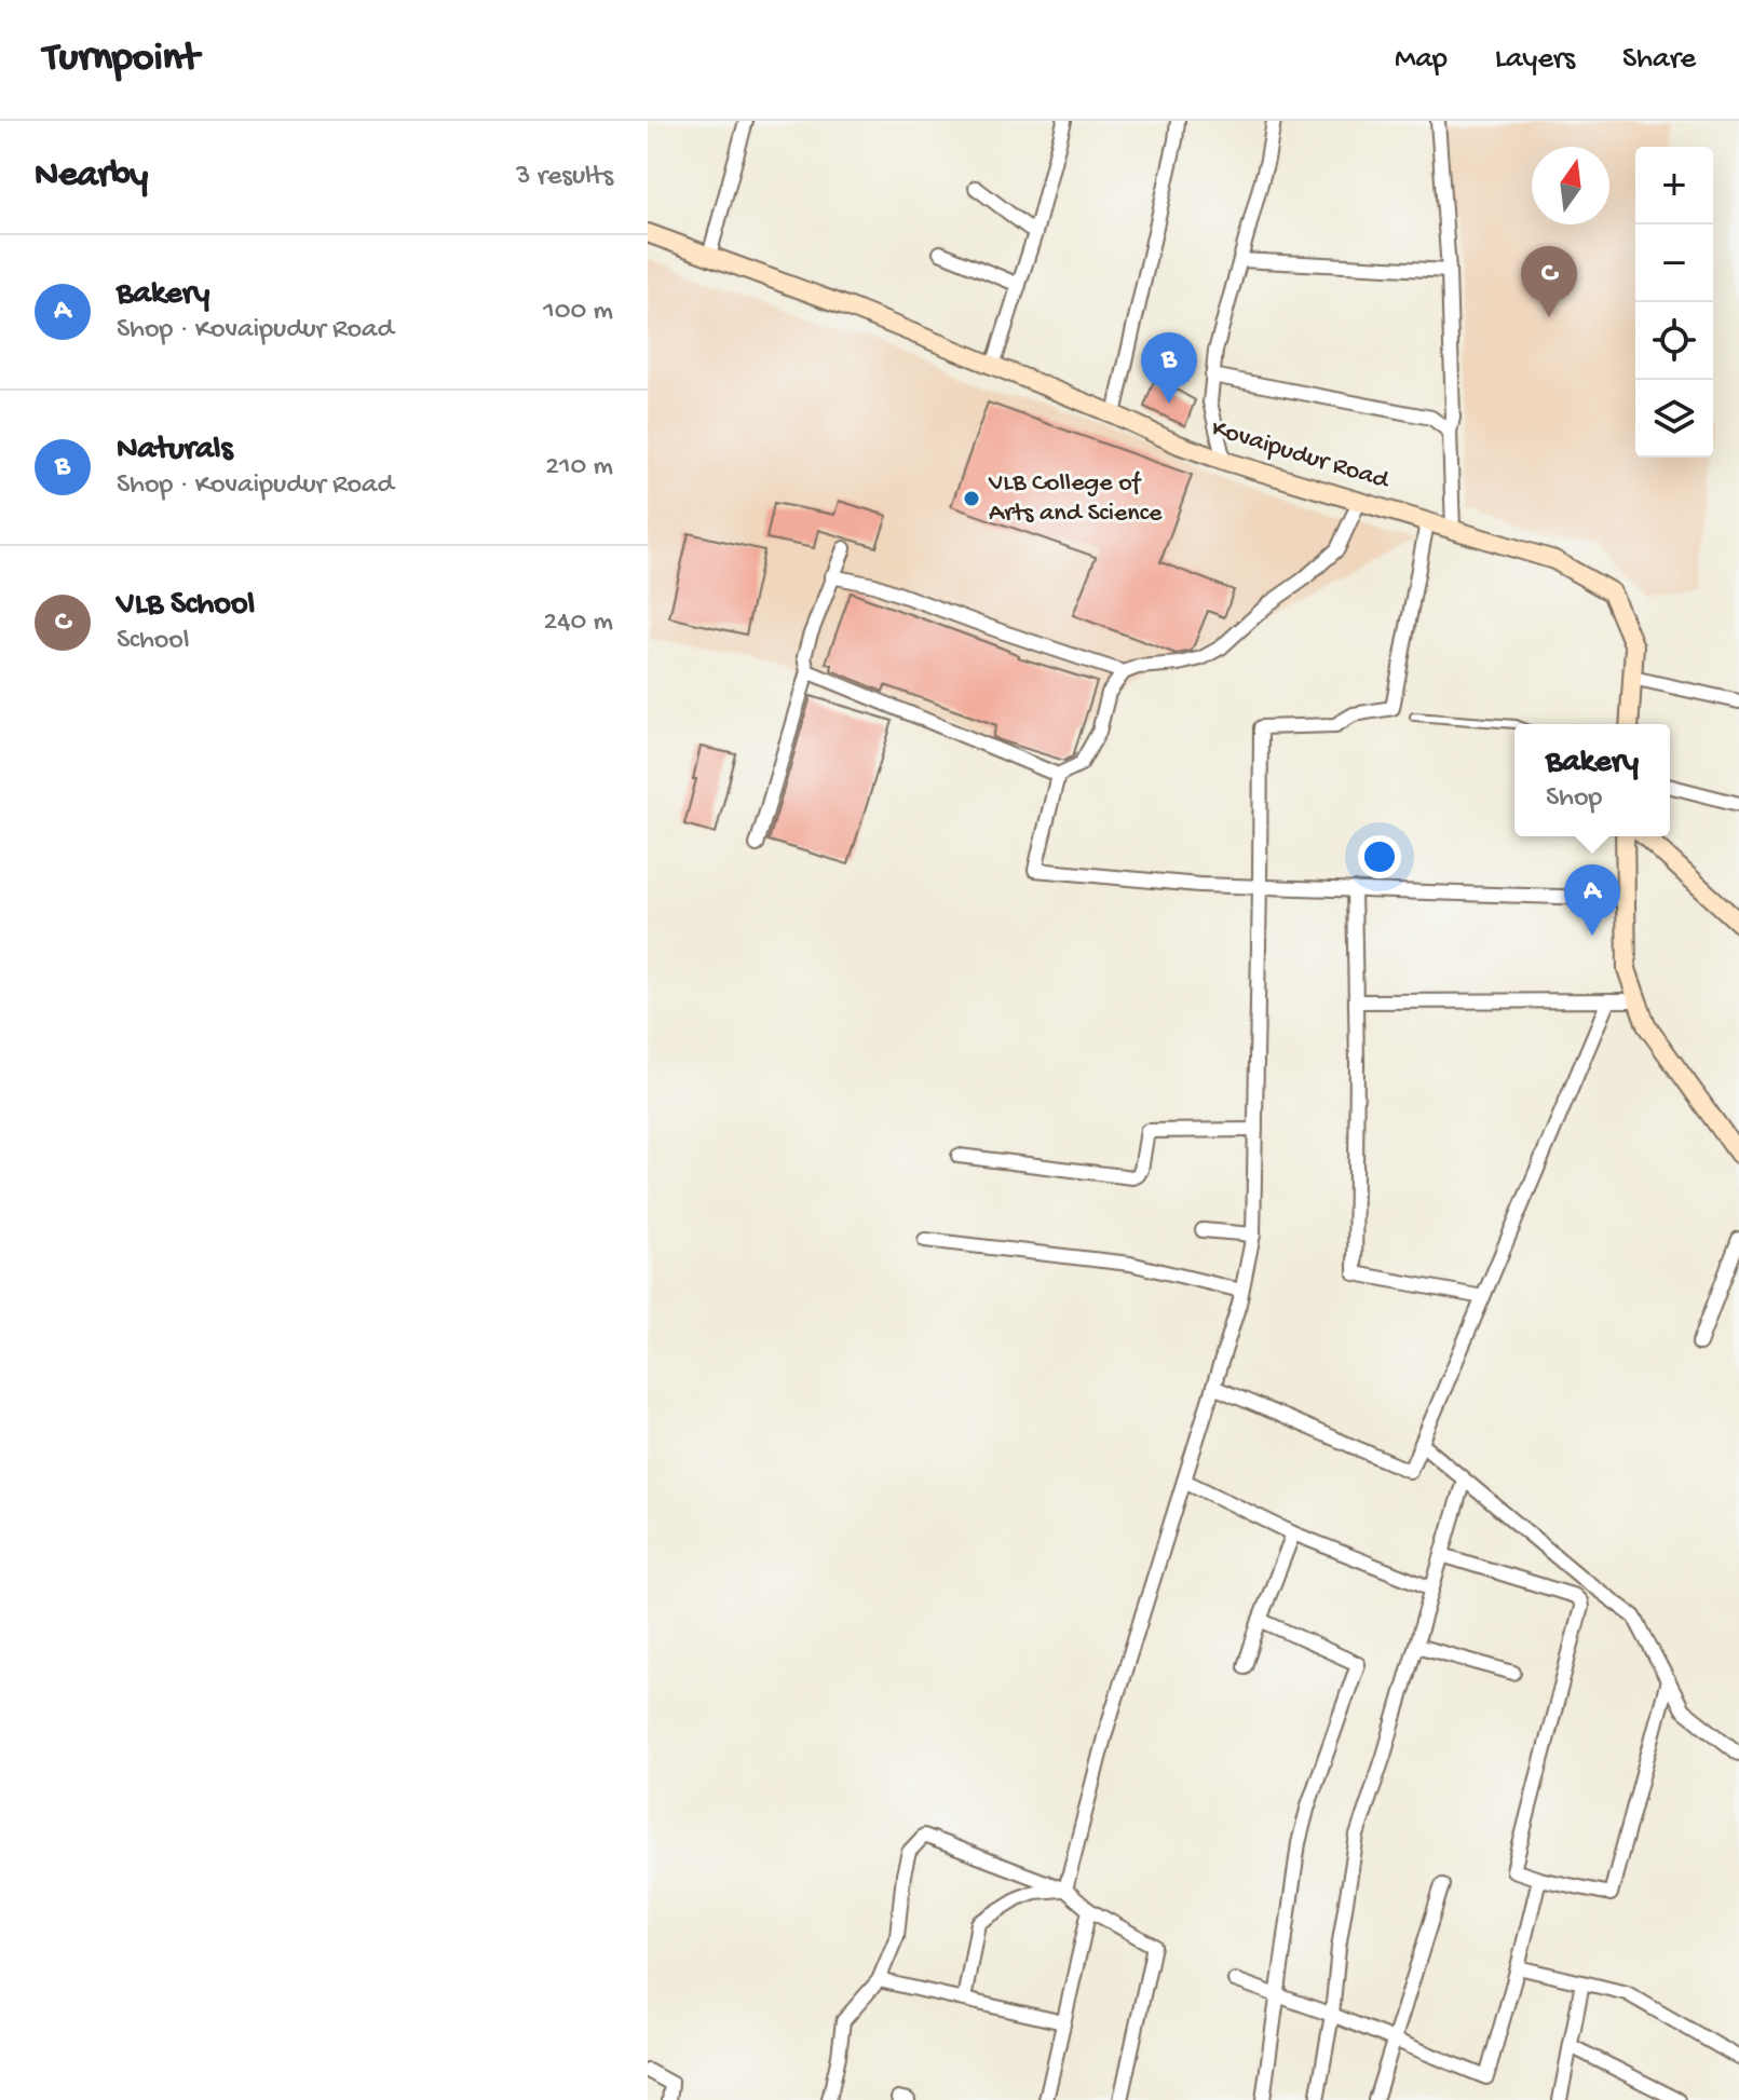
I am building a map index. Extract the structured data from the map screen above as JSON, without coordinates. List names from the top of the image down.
{
  "streets": {
    "main road": ["Kovaipudur Road"]
  },
  "places": ["VLB College of Arts and Science"],
  "north": "top",
  "page": {
    "header": "Turnpoint",
    "nav": ["Map", "Layers", "Share"],
    "heading": ["Nearby", "3 results"],
    "map_buttons": ["+", "−"],
    "list": [
      {
        "mark": "A",
        "name": "Bakery",
        "note": "Shop · Kovaipudur Road",
        "value": "100 m"
      },
      {
        "mark": "B",
        "name": "Naturals",
        "note": "Shop · Kovaipudur Road",
        "value": "210 m"
      },
      {
        "mark": "C",
        "name": "VLB School",
        "note": "School",
        "value": "240 m"
      }
    ],
    "pins": ["C", "B", "A"],
    "popup": ["Bakery", "Shop"]
  }
}
